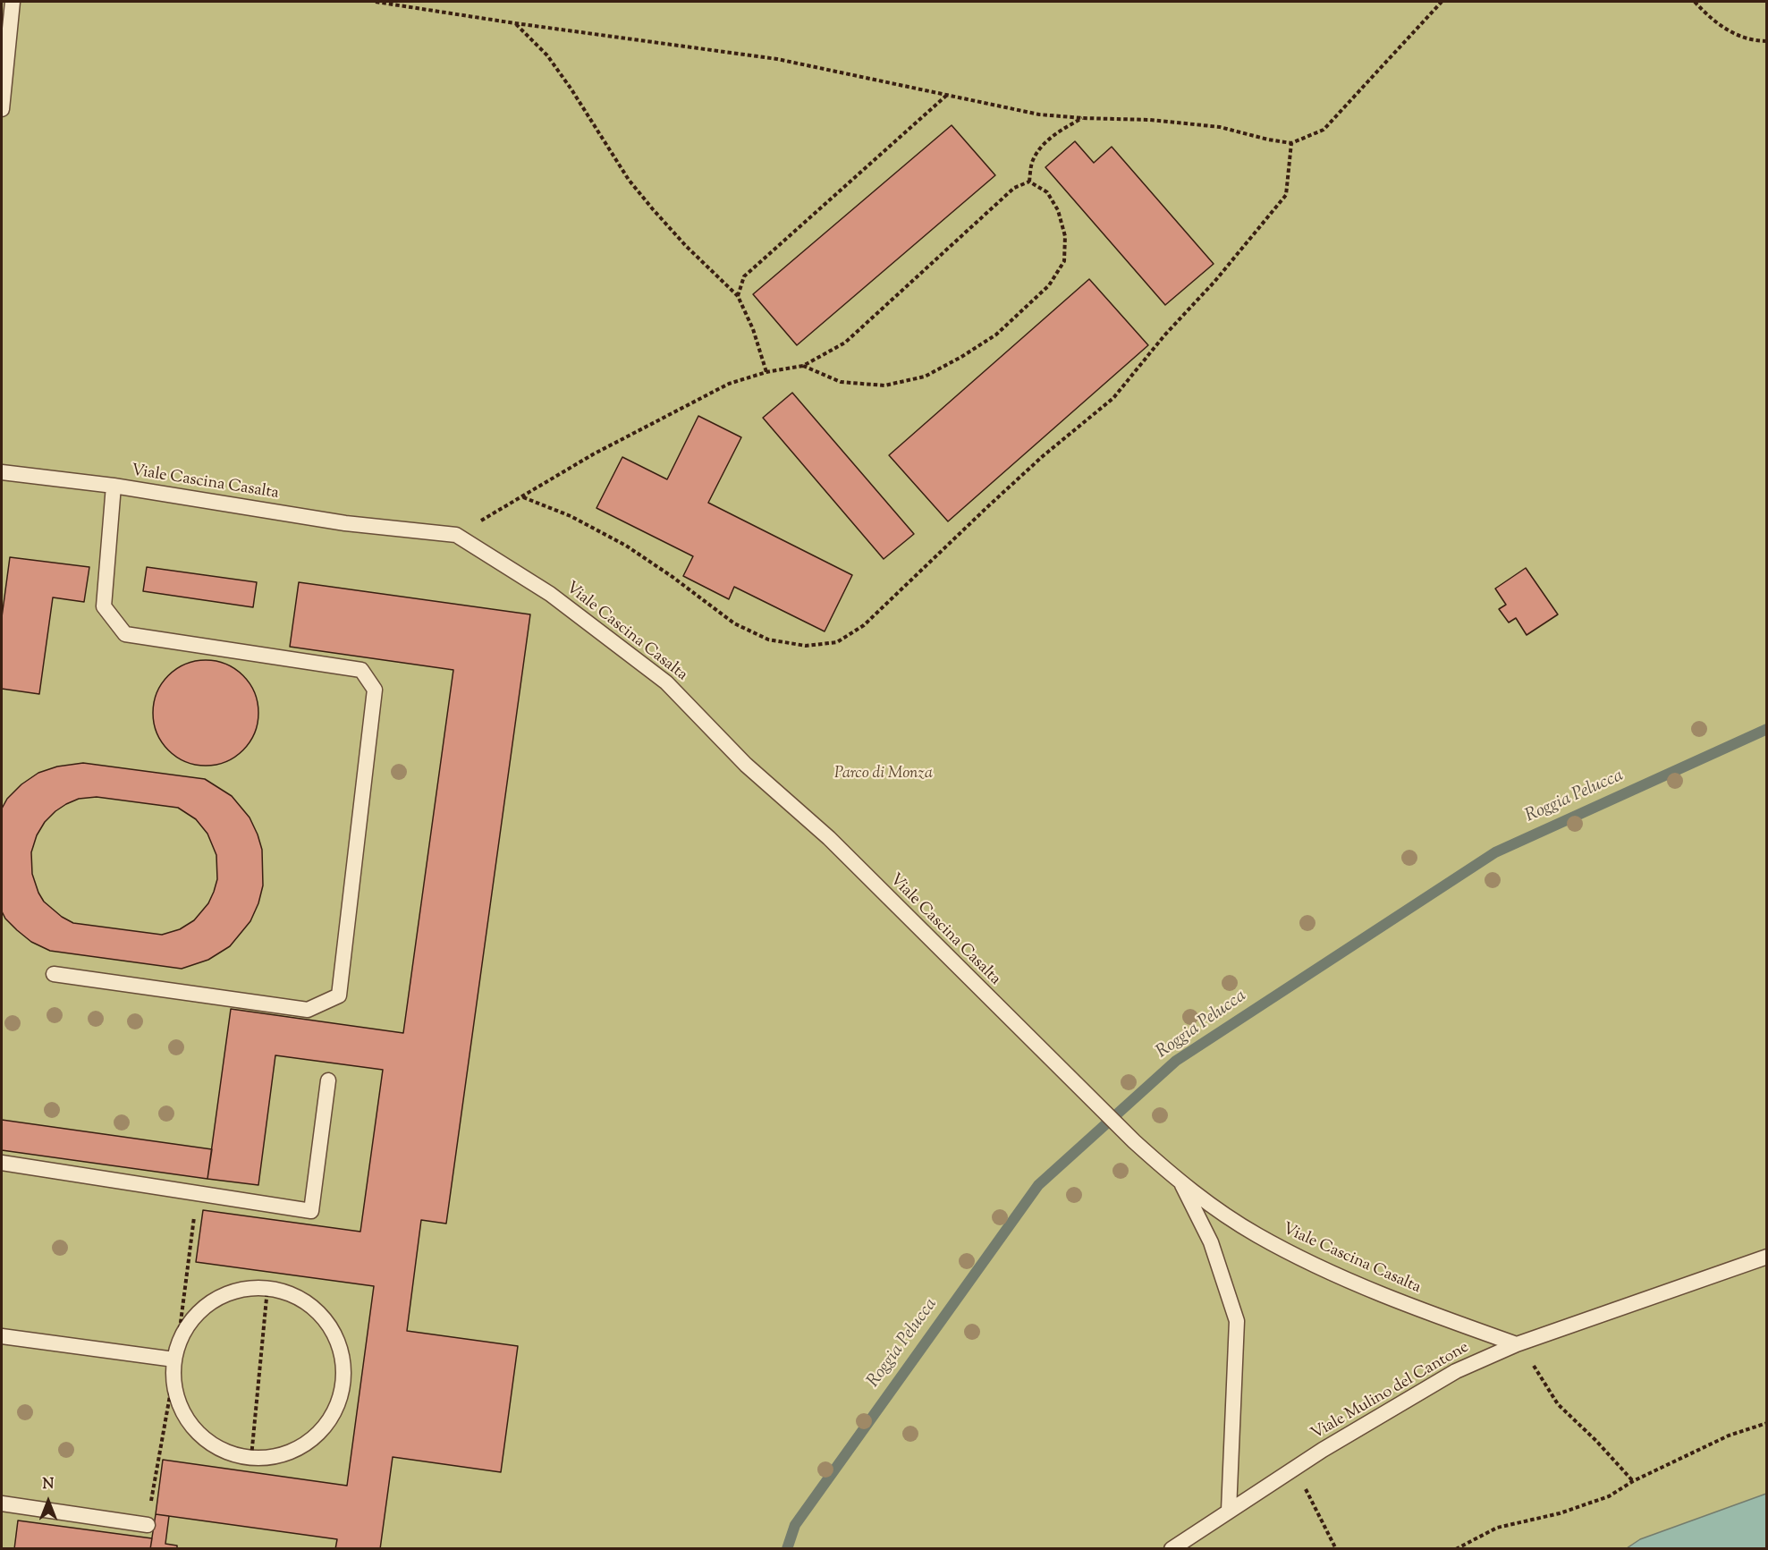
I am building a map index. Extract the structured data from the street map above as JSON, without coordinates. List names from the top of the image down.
{
  "streets": {
    "lane": ["Viale Cascina Casalta", "Viale Mulino del Cantone"]
  },
  "crossings": [
    ["Viale Cascina Casalta", "Viale Mulino del Cantone"]
  ],
  "water": ["Roggia Pelucca"],
  "parks": ["Parco di Monza"],
  "north": "top"
}
